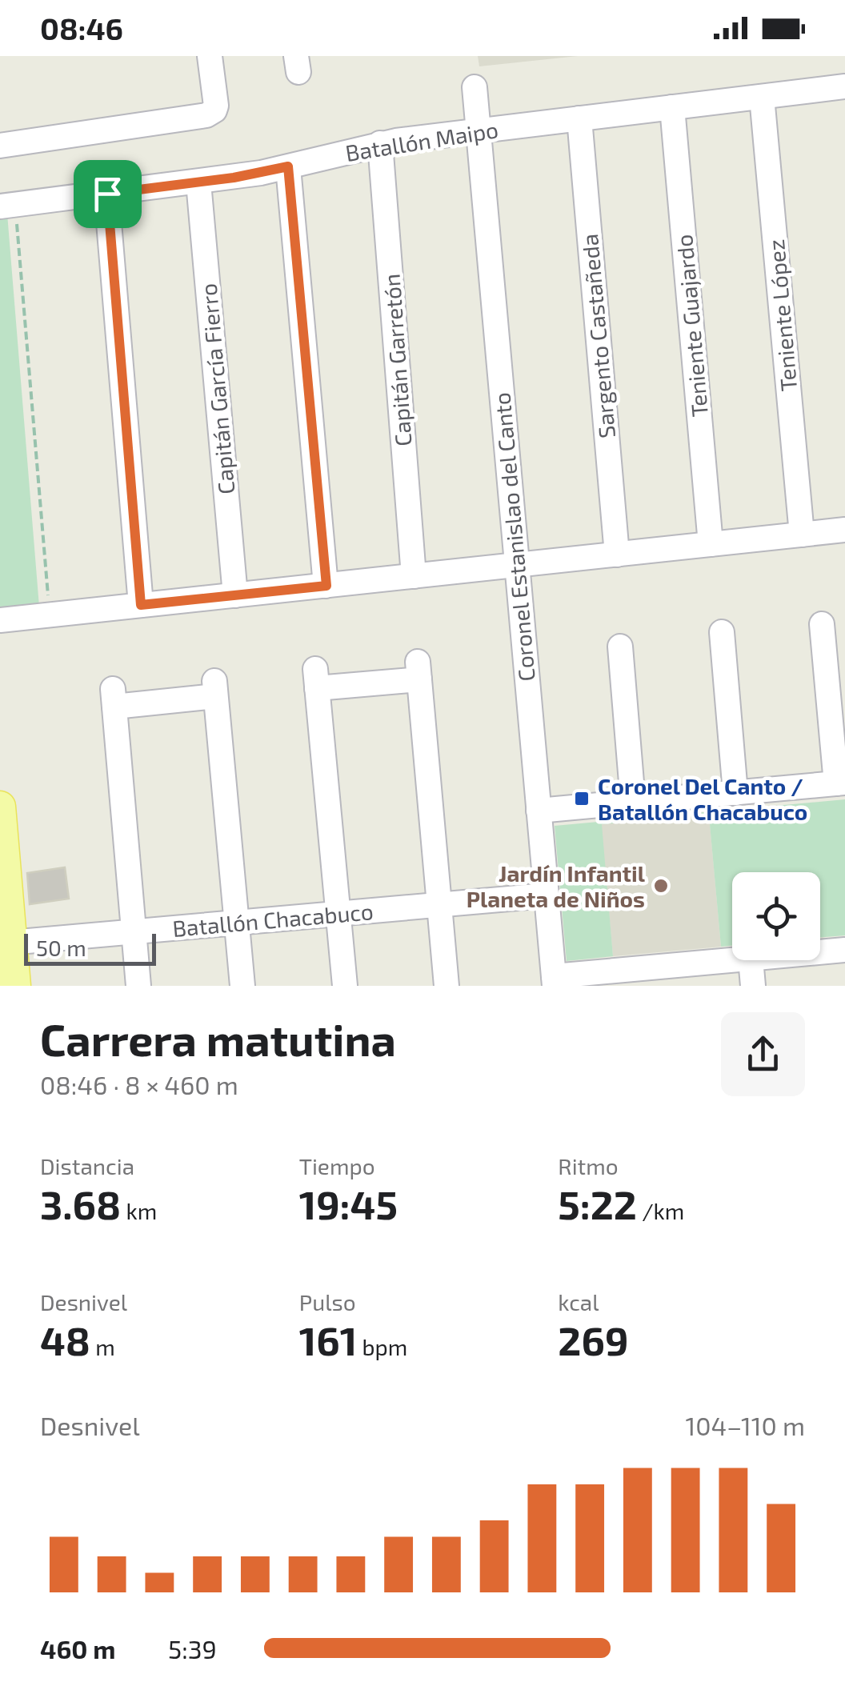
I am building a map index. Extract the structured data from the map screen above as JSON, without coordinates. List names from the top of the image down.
{
  "streets": {
    "street": [
      "Batallón Maipo",
      "Teniente López",
      "Teniente Guajardo",
      "Sargento Castañeda",
      "Capitán Garretón",
      "Capitán García Fierro",
      "Coronel Estanislao del Canto",
      "Batallón Chacabuco"
    ]
  },
  "crossings": [
    ["Batallón Maipo", "Teniente López"],
    ["Batallón Maipo", "Teniente Guajardo"],
    ["Batallón Maipo", "Sargento Castañeda"],
    ["Batallón Maipo", "Capitán Garretón"],
    ["Batallón Maipo", "Capitán García Fierro"],
    ["Batallón Maipo", "Coronel Estanislao del Canto"],
    ["Coronel Estanislao del Canto", "Batallón Chacabuco"]
  ],
  "places": {
    "transit": ["Coronel Del Canto / Batallón Chacabuco"],
    "other": ["Jardín Infantil Planeta de Niños"]
  },
  "scale_bar": "50 m",
  "page": {
    "status": "08:46",
    "scale": "50 m",
    "heading": ["Carrera matutina", "08:46 · 8 × 460 m"],
    "stats": [
      ["Distancia", "3.68 km"],
      ["Tiempo", "19:45"],
      ["Ritmo", "5:22 /km"],
      ["Desnivel", "48 m"],
      ["Pulso", "161 bpm"],
      ["kcal", "269"]
    ],
    "chart": ["Desnivel", "104–110 m"],
    "list": [
      {
        "name": "460 m",
        "note": "5:39"
      }
    ]
  }
}
